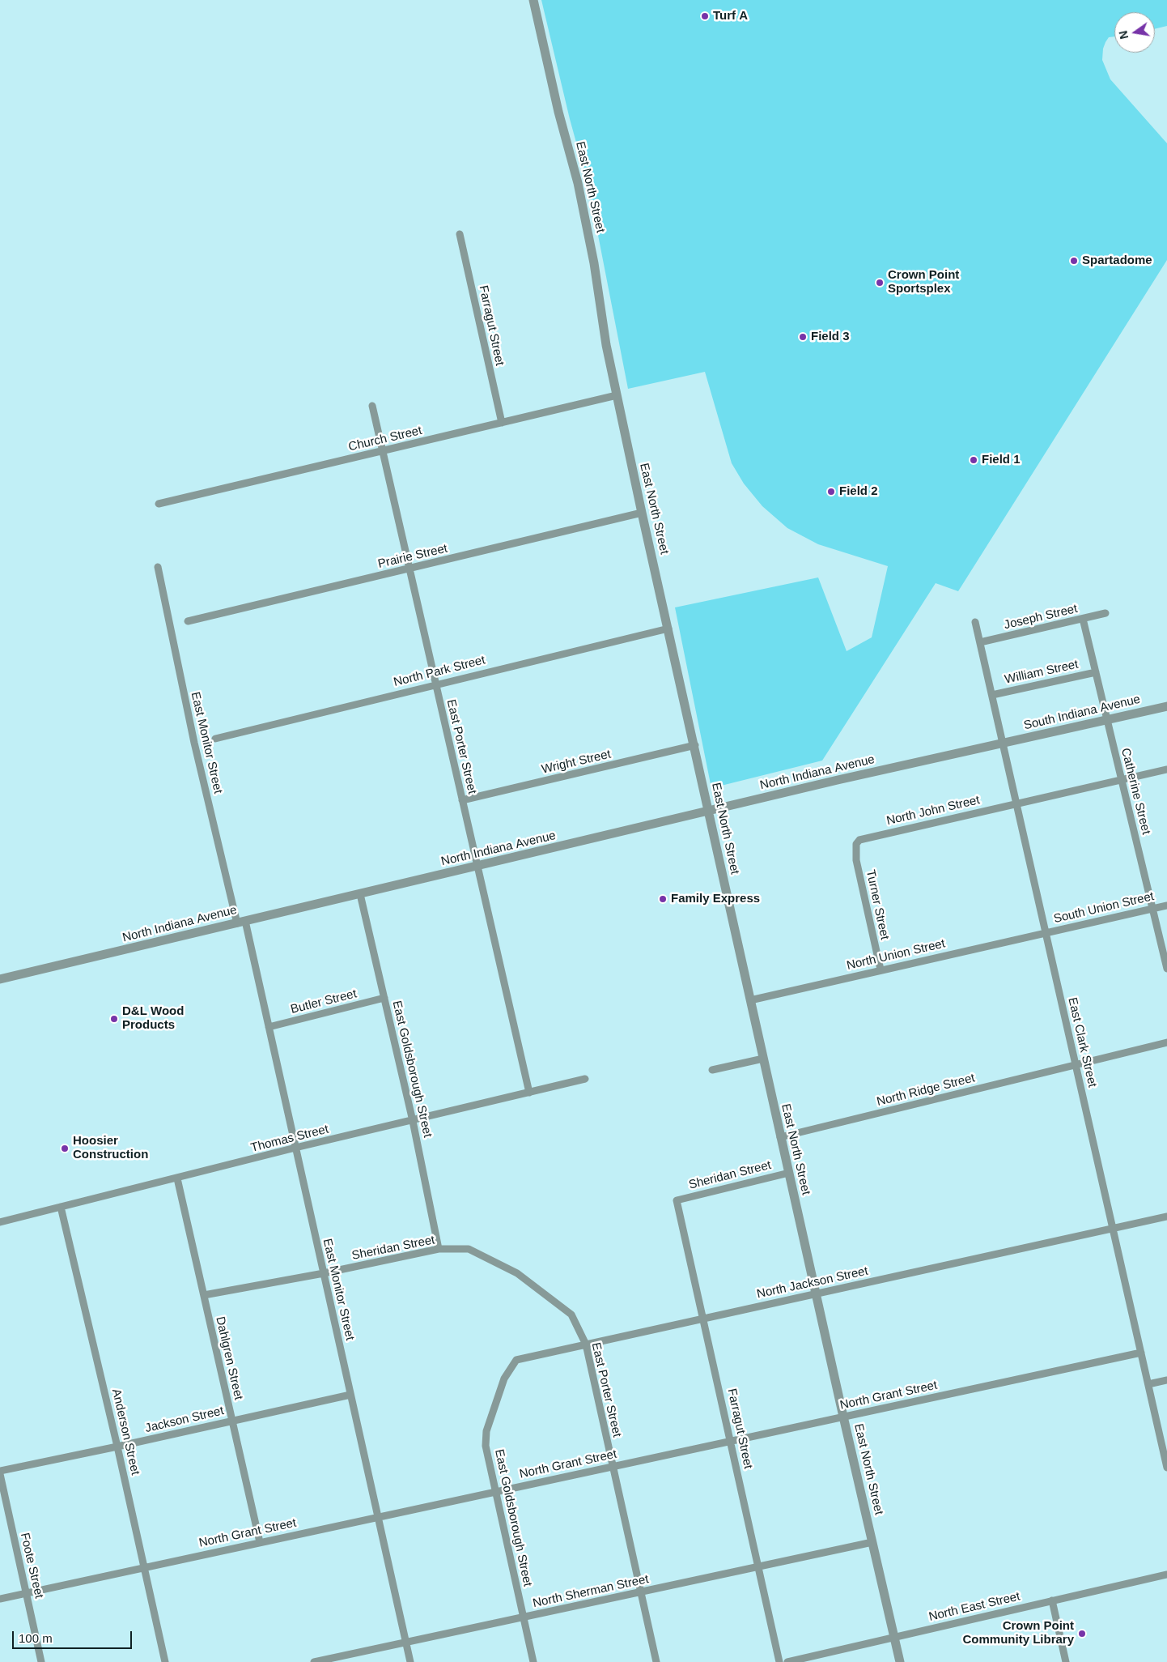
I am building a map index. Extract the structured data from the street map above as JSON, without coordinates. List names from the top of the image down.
{
  "streets": {
    "street": [
      "East North Street",
      "Farragut Street",
      "Church Street",
      "Prairie Street",
      "Joseph Street",
      "North Park Street",
      "William Street",
      "South Indiana Avenue",
      "East Monitor Street",
      "East Porter Street",
      "Wright Street",
      "North Indiana Avenue",
      "Catherine Street",
      "North John Street",
      "Turner Street",
      "South Union Street",
      "North Union Street",
      "Butler Street",
      "East Clark Street",
      "East Goldsborough Street",
      "North Ridge Street",
      "Thomas Street",
      "Sheridan Street",
      "North Jackson Street",
      "Dahlgren Street",
      "North Grant Street",
      "Jackson Street",
      "Anderson Street",
      "Foote Street",
      "North Sherman Street",
      "North East Street"
    ]
  },
  "crossings": [
    ["East North Street", "Church Street"],
    ["East North Street", "Prairie Street"],
    ["East North Street", "North Park Street"],
    ["East North Street", "Wright Street"],
    ["East North Street", "North Indiana Avenue"],
    ["East North Street", "North Union Street"],
    ["East North Street", "North Ridge Street"],
    ["East North Street", "Sheridan Street"],
    ["East North Street", "North Jackson Street"],
    ["East North Street", "North Grant Street"],
    ["East North Street", "North Sherman Street"],
    ["East North Street", "North East Street"],
    ["Farragut Street", "Church Street"],
    ["Farragut Street", "Sheridan Street"],
    ["Farragut Street", "North Jackson Street"],
    ["Farragut Street", "North Grant Street"],
    ["Farragut Street", "North Sherman Street"],
    ["Church Street", "East Porter Street"],
    ["Prairie Street", "East Porter Street"],
    ["Joseph Street", "Catherine Street"],
    ["Joseph Street", "East Clark Street"],
    ["North Park Street", "East Porter Street"],
    ["William Street", "Catherine Street"],
    ["William Street", "East Clark Street"],
    ["South Indiana Avenue", "North Indiana Avenue"],
    ["South Indiana Avenue", "Catherine Street"],
    ["South Indiana Avenue", "East Clark Street"],
    ["East Monitor Street", "North Indiana Avenue"],
    ["East Monitor Street", "Butler Street"],
    ["East Monitor Street", "Thomas Street"],
    ["East Monitor Street", "Sheridan Street"],
    ["East Monitor Street", "North Grant Street"],
    ["East Monitor Street", "Jackson Street"],
    ["East Monitor Street", "North Sherman Street"],
    ["East Porter Street", "Wright Street"],
    ["East Porter Street", "North Indiana Avenue"],
    ["East Porter Street", "Thomas Street"],
    ["East Porter Street", "Sheridan Street"],
    ["East Porter Street", "North Jackson Street"],
    ["East Porter Street", "North Grant Street"],
    ["East Porter Street", "North Sherman Street"],
    ["North Indiana Avenue", "East Clark Street"],
    ["North Indiana Avenue", "East Goldsborough Street"],
    ["Catherine Street", "North John Street"],
    ["Catherine Street", "South Union Street"],
    ["North John Street", "Turner Street"],
    ["North John Street", "East Clark Street"],
    ["Turner Street", "North Union Street"],
    ["South Union Street", "North Union Street"],
    ["South Union Street", "East Clark Street"],
    ["North Union Street", "East Clark Street"],
    ["Butler Street", "East Goldsborough Street"],
    ["East Clark Street", "North Ridge Street"],
    ["East Clark Street", "North Jackson Street"],
    ["East Clark Street", "North Grant Street"],
    ["East Goldsborough Street", "Thomas Street"],
    ["East Goldsborough Street", "Sheridan Street"],
    ["East Goldsborough Street", "North Jackson Street"],
    ["East Goldsborough Street", "North Grant Street"],
    ["East Goldsborough Street", "North Sherman Street"],
    ["Thomas Street", "Dahlgren Street"],
    ["Thomas Street", "Anderson Street"],
    ["Sheridan Street", "Dahlgren Street"],
    ["Dahlgren Street", "North Grant Street"],
    ["Dahlgren Street", "Jackson Street"],
    ["North Grant Street", "Anderson Street"],
    ["North Grant Street", "Foote Street"],
    ["Jackson Street", "Anderson Street"]
  ],
  "places": [
    "Turf A",
    "Spartadome",
    "Crown Point Sportsplex",
    "Field 3",
    "Field 1",
    "Field 2",
    "Family Express",
    "D&L Wood Products",
    "Hoosier Construction",
    "Crown Point Community Library"
  ],
  "scale_bar": "100 m",
  "north": "left"
}
